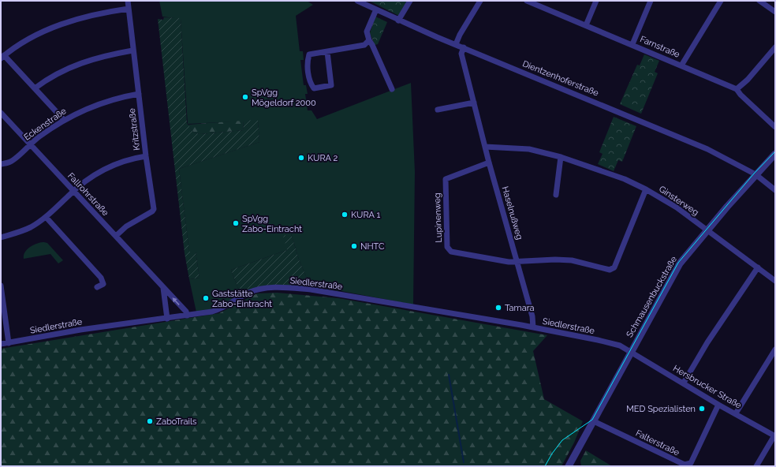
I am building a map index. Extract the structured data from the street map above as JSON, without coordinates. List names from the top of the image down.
{
  "streets": {
    "street": [
      "Farnstraße",
      "Dientzenhoferstraße",
      "Eckenstraße",
      "Kritzstraße",
      "Fallrohrstraße",
      "Ginsterweg",
      "Haselnußweg",
      "Lupinenweg",
      "Siedlerstraße",
      "Schmausenbuckstraße",
      "Hersbrucker Straße",
      "Falterstraße"
    ]
  },
  "crossings": [
    ["Dientzenhoferstraße", "Haselnußweg"],
    ["Dientzenhoferstraße", "Schmausenbuckstraße"],
    ["Eckenstraße", "Kritzstraße"],
    ["Eckenstraße", "Fallrohrstraße"],
    ["Kritzstraße", "Fallrohrstraße"],
    ["Fallrohrstraße", "Siedlerstraße"],
    ["Ginsterweg", "Haselnußweg"],
    ["Ginsterweg", "Schmausenbuckstraße"],
    ["Haselnußweg", "Lupinenweg"],
    ["Haselnußweg", "Siedlerstraße"],
    ["Siedlerstraße", "Schmausenbuckstraße"],
    ["Siedlerstraße", "Hersbrucker Straße"],
    ["Schmausenbuckstraße", "Hersbrucker Straße"],
    ["Schmausenbuckstraße", "Falterstraße"],
    ["Hersbrucker Straße", "Falterstraße"]
  ],
  "places": [
    "SpVgg Mögeldorf 2000",
    "KURA 2",
    "KURA 1",
    "SpVgg Zabo-Eintracht",
    "NHTC",
    "Gaststätte Zabo-Eintracht",
    "Tamara",
    "MED Spezialisten",
    "ZaboTrails"
  ]
}
